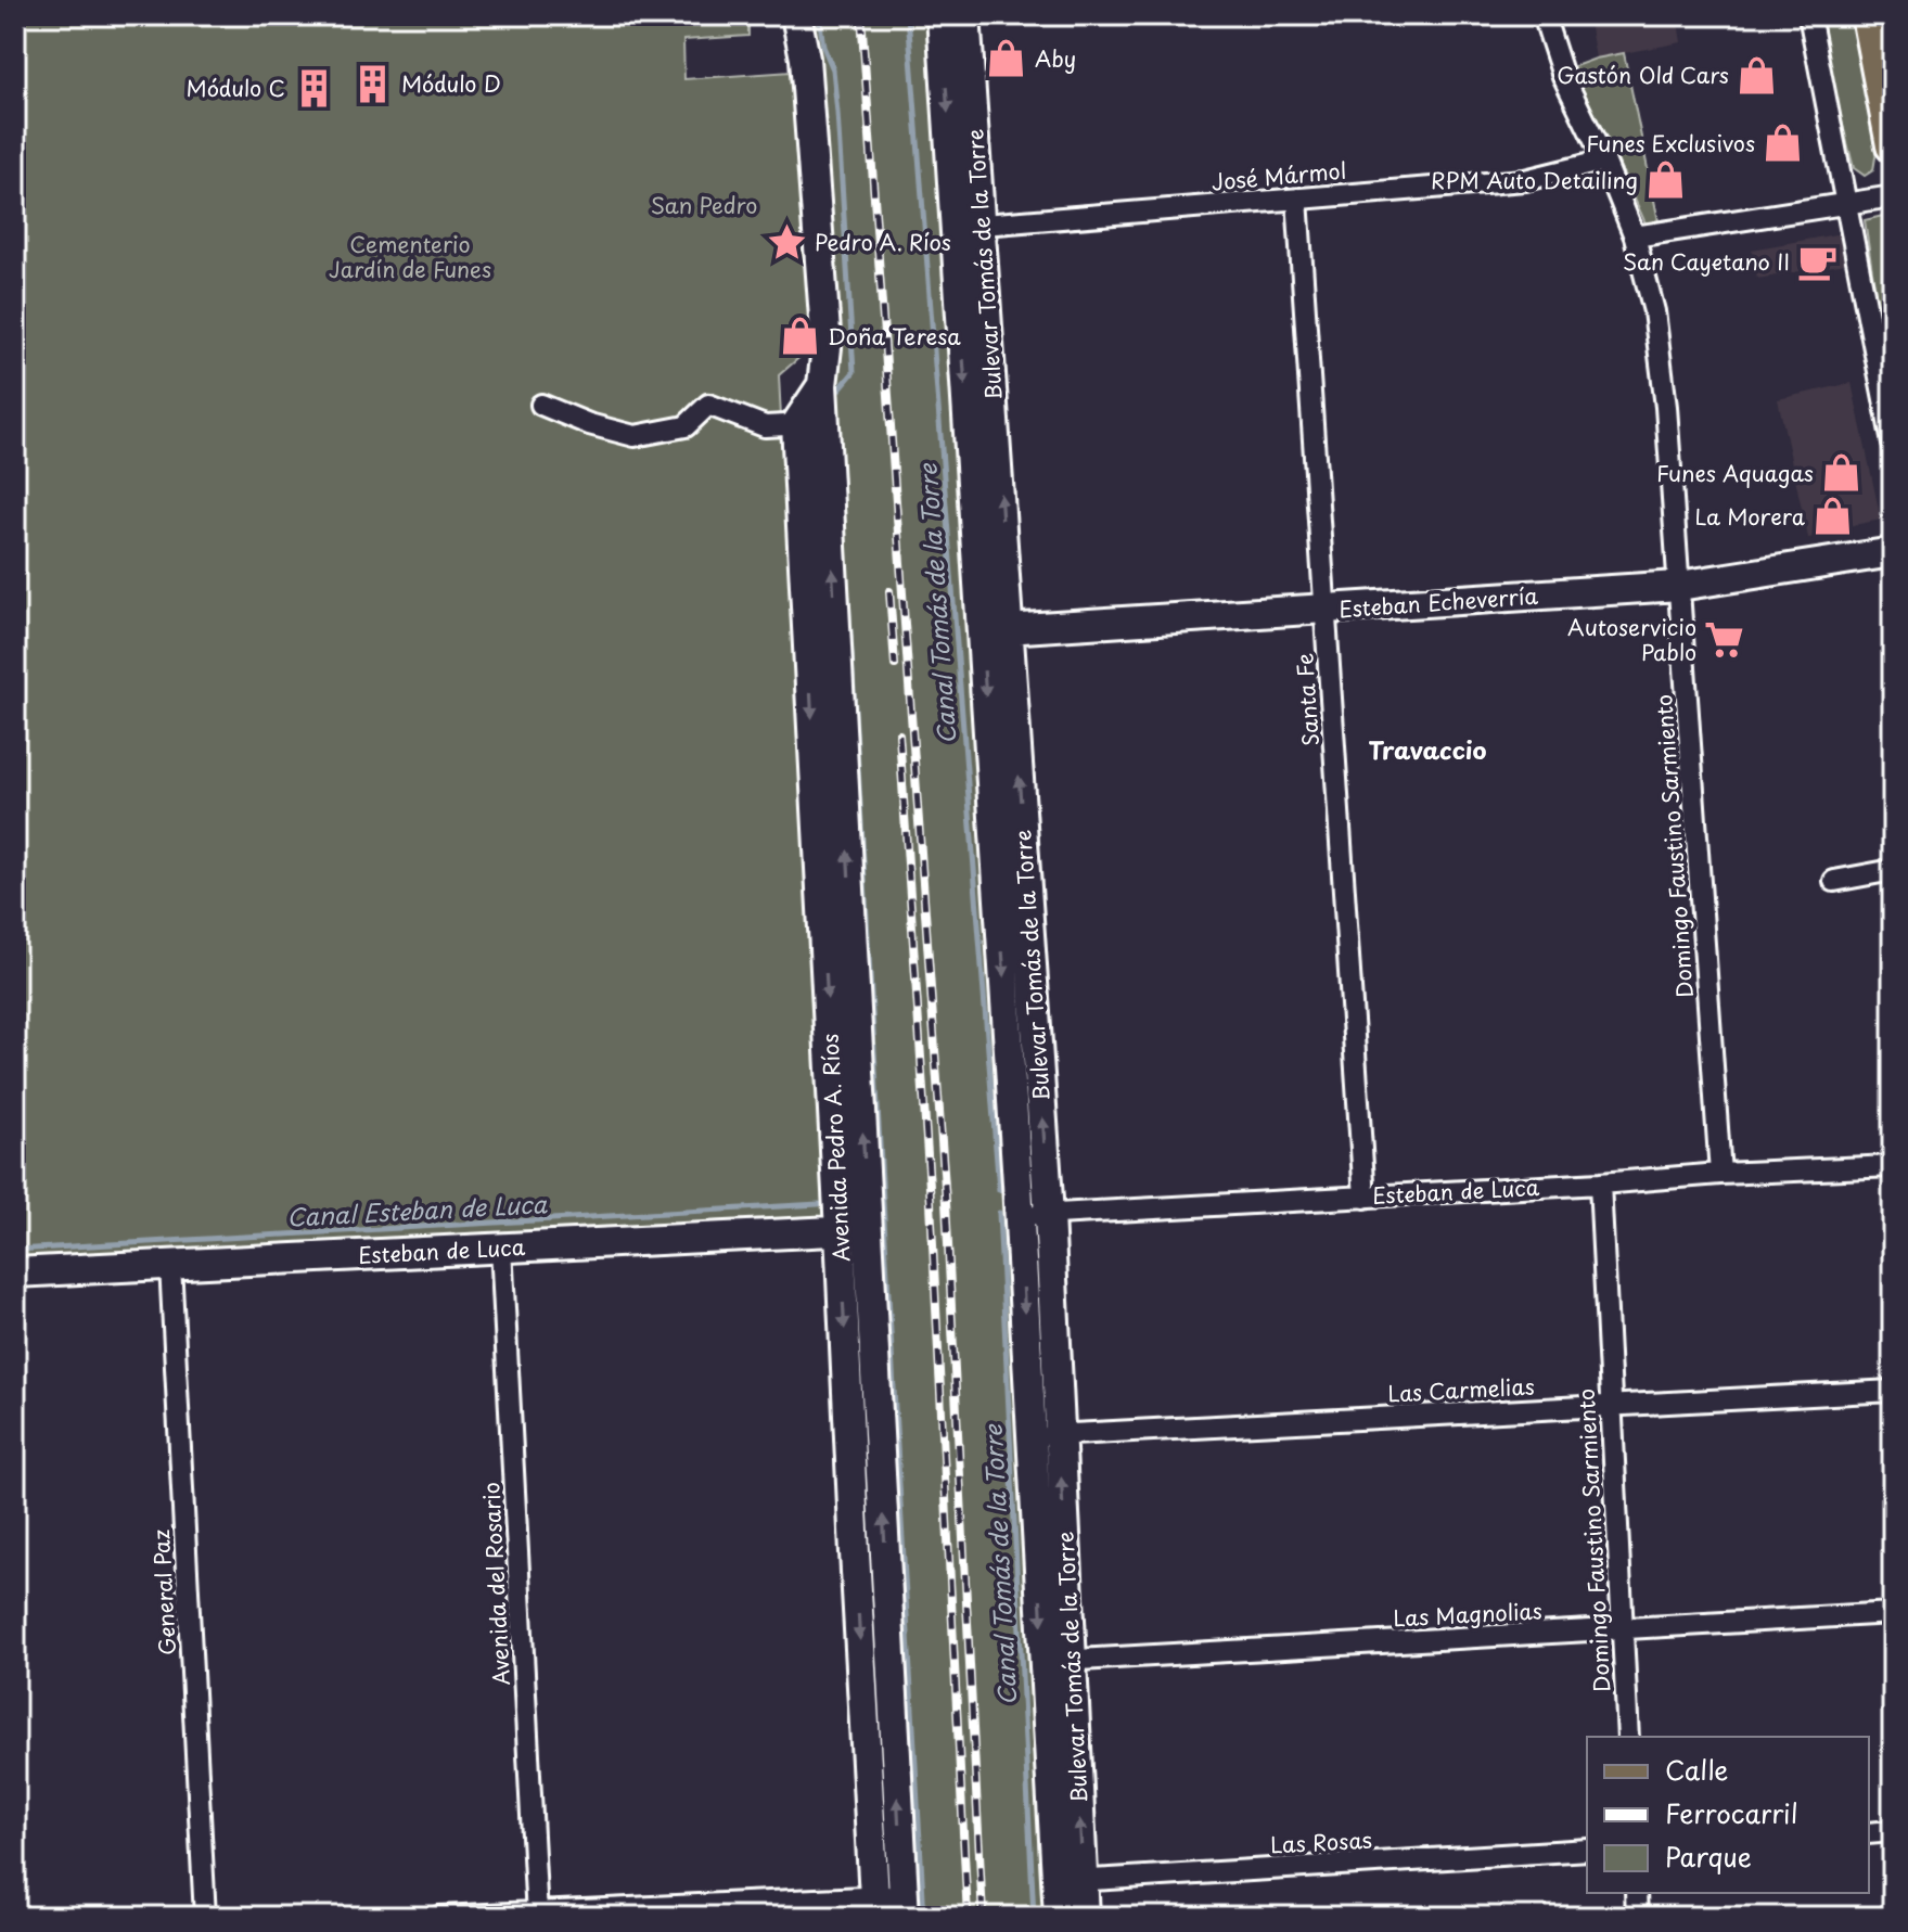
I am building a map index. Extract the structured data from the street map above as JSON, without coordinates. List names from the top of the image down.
{
  "streets": {
    "street": [
      "José Mármol",
      "Bulevar Tomás de la Torre",
      "Esteban Echeverría",
      "Santa Fe",
      "Domingo Faustino Sarmiento",
      "Avenida Pedro A. Ríos",
      "Esteban de Luca",
      "Las Carmelias",
      "Avenida del Rosario",
      "General Paz",
      "Las Magnolias",
      "Las Rosas"
    ]
  },
  "crossings": [
    ["José Mármol", "Bulevar Tomás de la Torre"],
    ["José Mármol", "Santa Fe"],
    ["José Mármol", "Domingo Faustino Sarmiento"],
    ["Bulevar Tomás de la Torre", "Esteban Echeverría"],
    ["Bulevar Tomás de la Torre", "Esteban de Luca"],
    ["Bulevar Tomás de la Torre", "Las Carmelias"],
    ["Bulevar Tomás de la Torre", "Las Magnolias"],
    ["Bulevar Tomás de la Torre", "Las Rosas"],
    ["Esteban Echeverría", "Santa Fe"],
    ["Esteban Echeverría", "Domingo Faustino Sarmiento"],
    ["Santa Fe", "Esteban de Luca"],
    ["Domingo Faustino Sarmiento", "Esteban de Luca"],
    ["Domingo Faustino Sarmiento", "Las Carmelias"],
    ["Domingo Faustino Sarmiento", "Las Magnolias"],
    ["Avenida Pedro A. Ríos", "Esteban de Luca"],
    ["Esteban de Luca", "Avenida del Rosario"],
    ["Esteban de Luca", "General Paz"]
  ],
  "districts": ["Travaccio"],
  "water": ["Canal Tomás de la Torre", "Canal Esteban de Luca"],
  "parks": ["San Pedro", "Cementerio Jardín de Funes"],
  "places": {
    "shop": [
      "Aby",
      "Gastón Old Cars",
      "Funes Exclusivos",
      "RPM Auto Detailing",
      "Doña Teresa",
      "Funes Aquagas",
      "La Morera"
    ],
    "building": ["Módulo D", "Módulo C"],
    "place": ["Pedro A. Ríos"],
    "cafe": ["San Cayetano II"],
    "supermarket": ["Autoservicio Pablo"]
  },
  "legend": ["Calle", "Ferrocarril", "Parque"]
}
